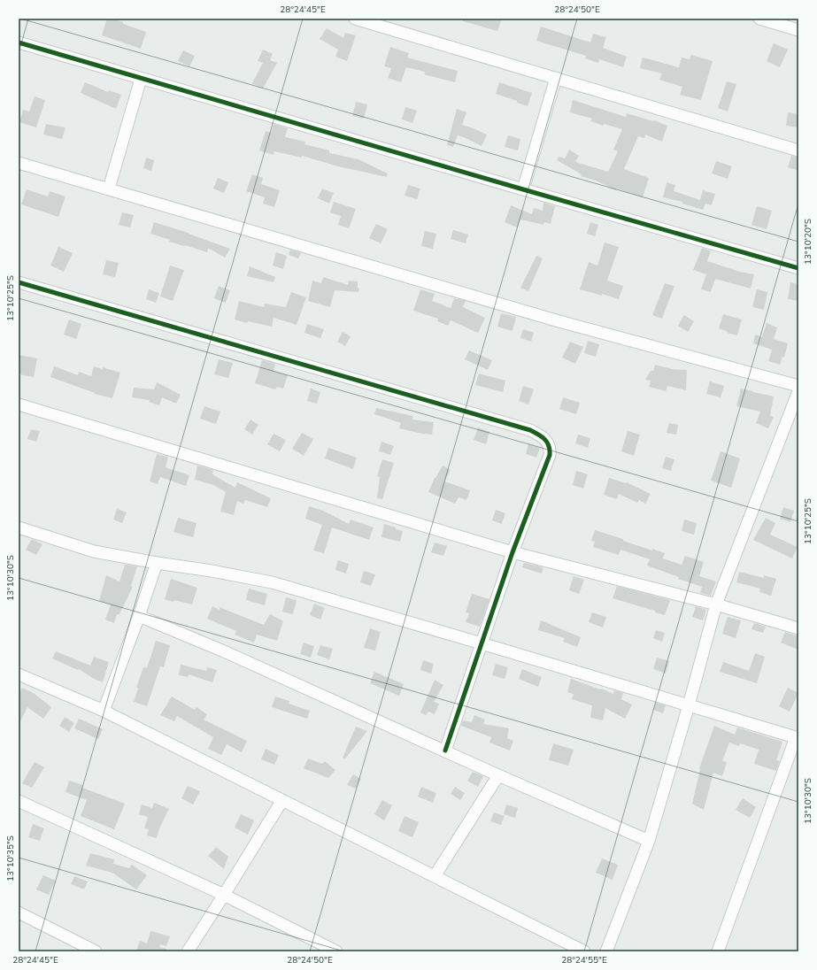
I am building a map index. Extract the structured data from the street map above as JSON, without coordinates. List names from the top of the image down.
{
  "coordinates": [
    "28°24'45\"E",
    "28°24'50\"E",
    "13°10'20\"S",
    "13°10'25\"S",
    "13°10'30\"S",
    "13°10'35\"S",
    "28°24'55\"E"
  ]
}
